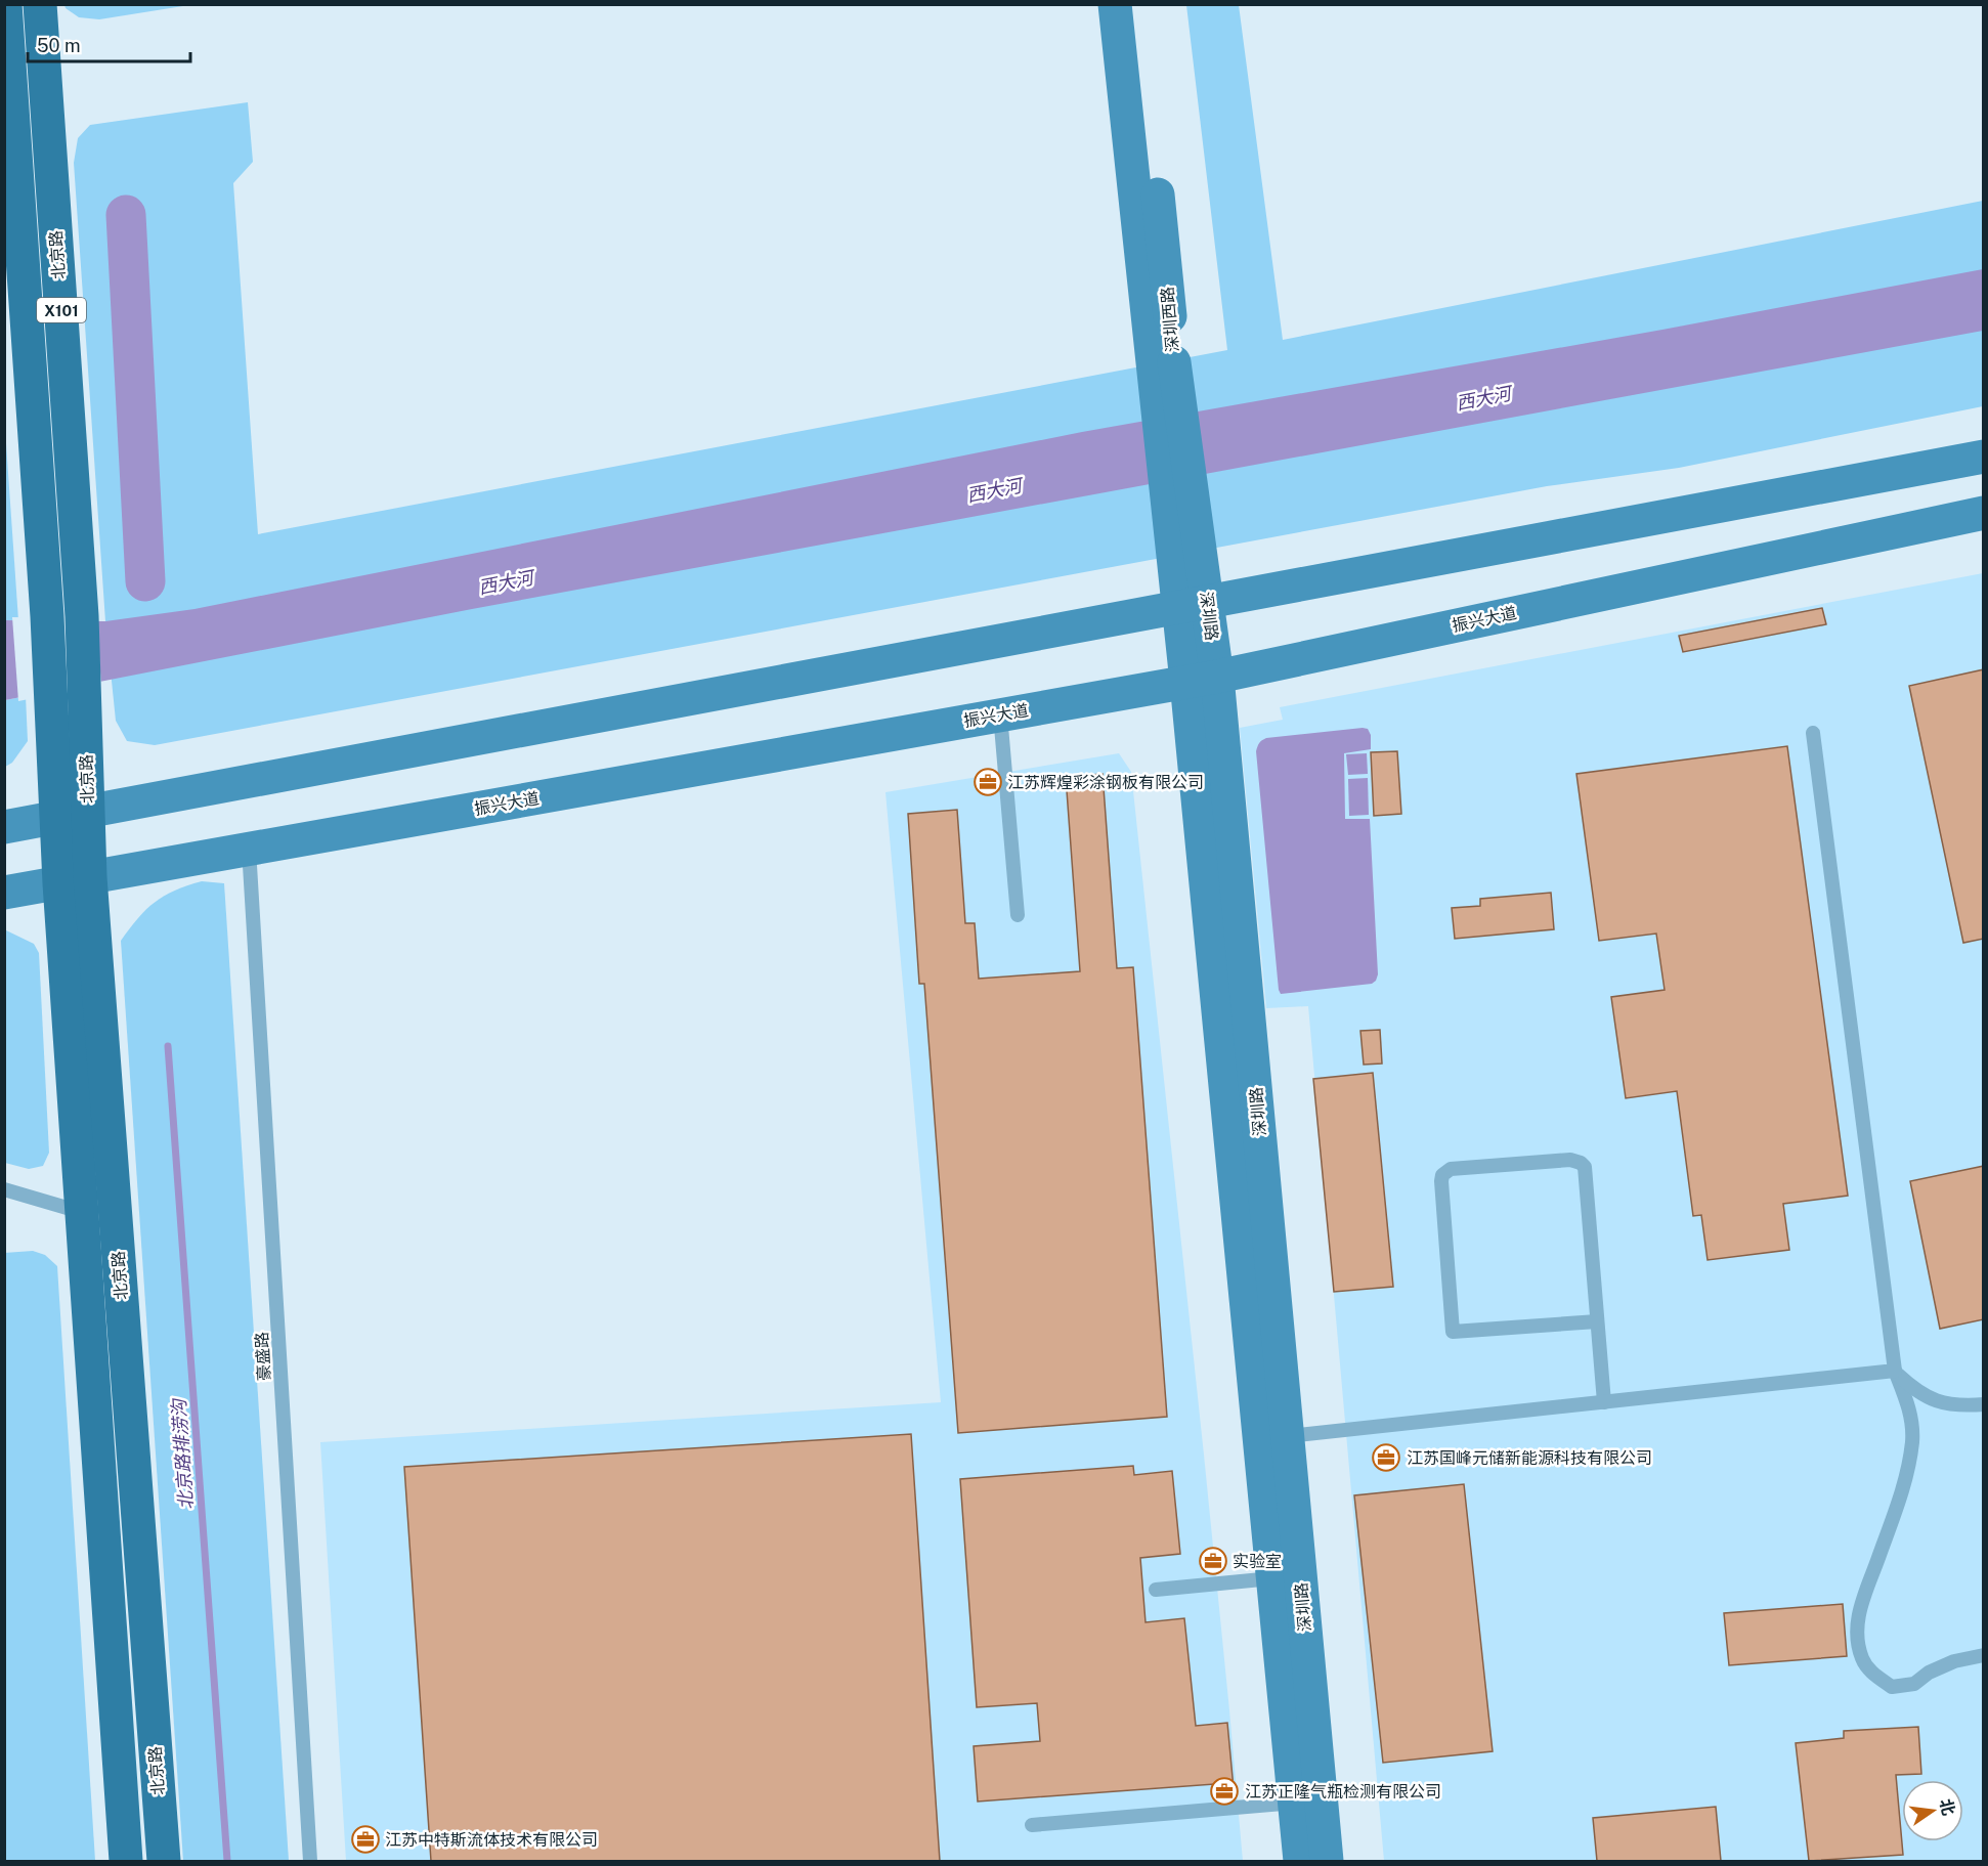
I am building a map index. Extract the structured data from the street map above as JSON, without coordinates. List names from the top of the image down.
{
  "streets": {
    "main road": [
      "北京路",
      "X101",
      "深圳西路",
      "深圳路",
      "振兴大道"
    ],
    "lane": ["豪盛路"]
  },
  "crossings": [
    ["北京路", "振兴大道"],
    ["深圳西路", "深圳路"],
    ["深圳路", "振兴大道"],
    ["振兴大道", "豪盛路"]
  ],
  "water": ["西大河", "北京路排涝沟"],
  "places": {
    "office": [
      "江苏辉煌彩涂钢板有限公司",
      "江苏国峰元储新能源科技有限公司",
      "实验室",
      "江苏正隆气瓶检测有限公司",
      "江苏中特斯流体技术有限公司"
    ]
  },
  "scale_bar": "50 m",
  "north": "right"
}
